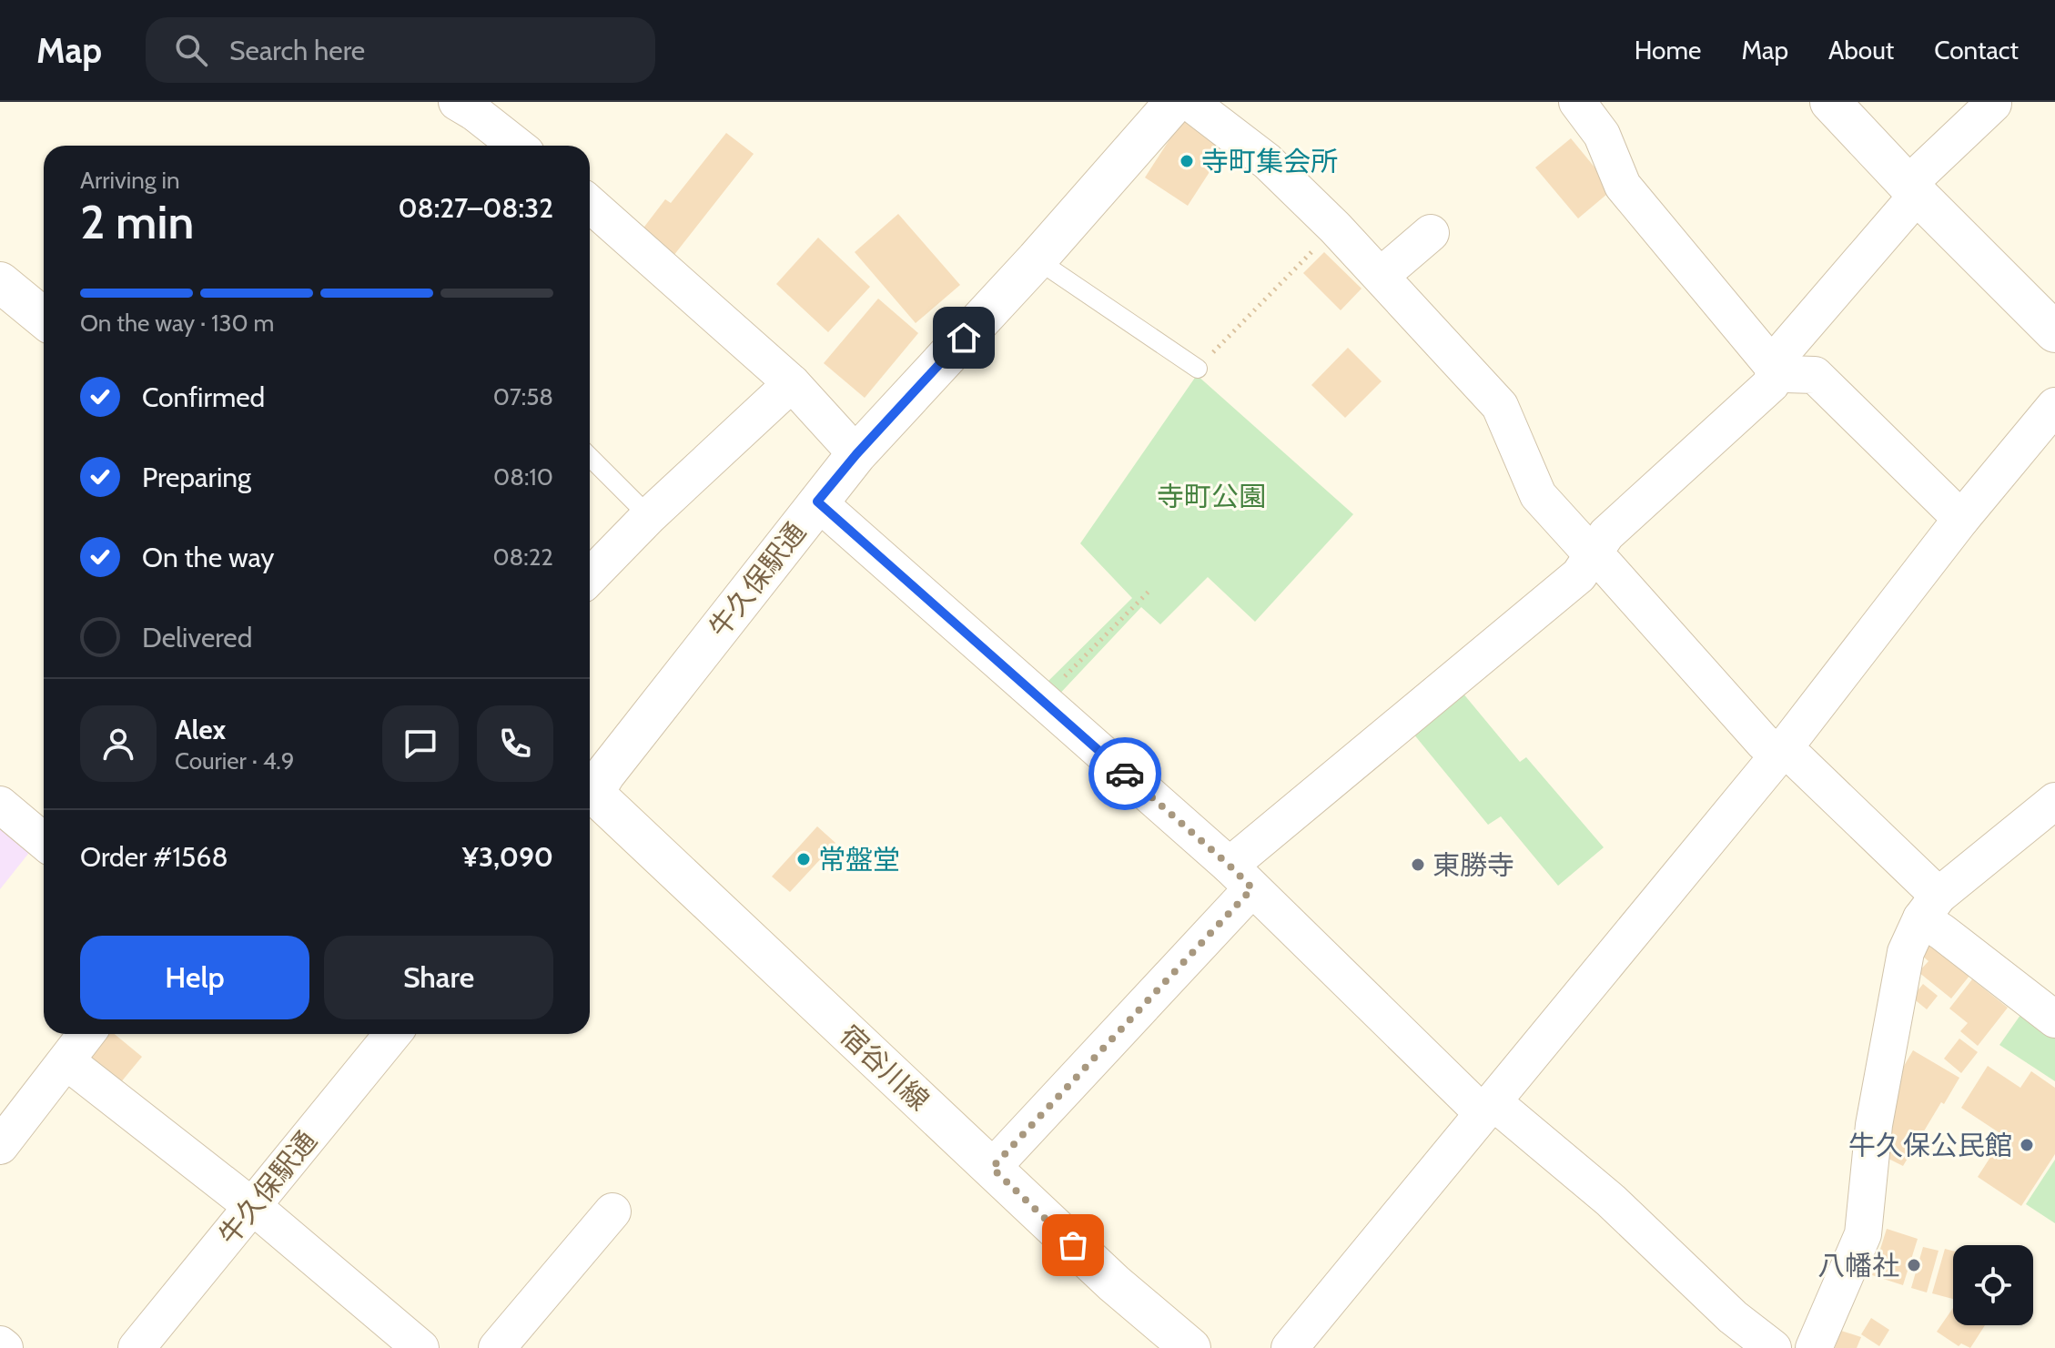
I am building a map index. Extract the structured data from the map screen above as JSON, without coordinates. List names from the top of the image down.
{
  "streets": {
    "street": ["牛久保駅通", "宿谷川線"]
  },
  "parks": ["寺町公園"],
  "places": [
    "寺町集会所",
    "常盤堂",
    "東勝寺",
    "牛久保公民館",
    "八幡社"
  ],
  "page": {
    "header": "Map",
    "search": "Search here",
    "nav": [
      "Home",
      "Map",
      "About",
      "Contact"
    ],
    "heading": ["2 min", "Arriving in", "08:27–08:32"],
    "panel": [
      "Alex",
      "Courier · 4.9",
      "Order #1568",
      "¥3,090"
    ],
    "bar": "On the way · 130 m",
    "list": [
      ["Confirmed", "07:58"],
      ["Preparing", "08:10"],
      ["On the way", "08:22"],
      "Delivered"
    ],
    "buttons": ["Help", "Share"]
  }
}
